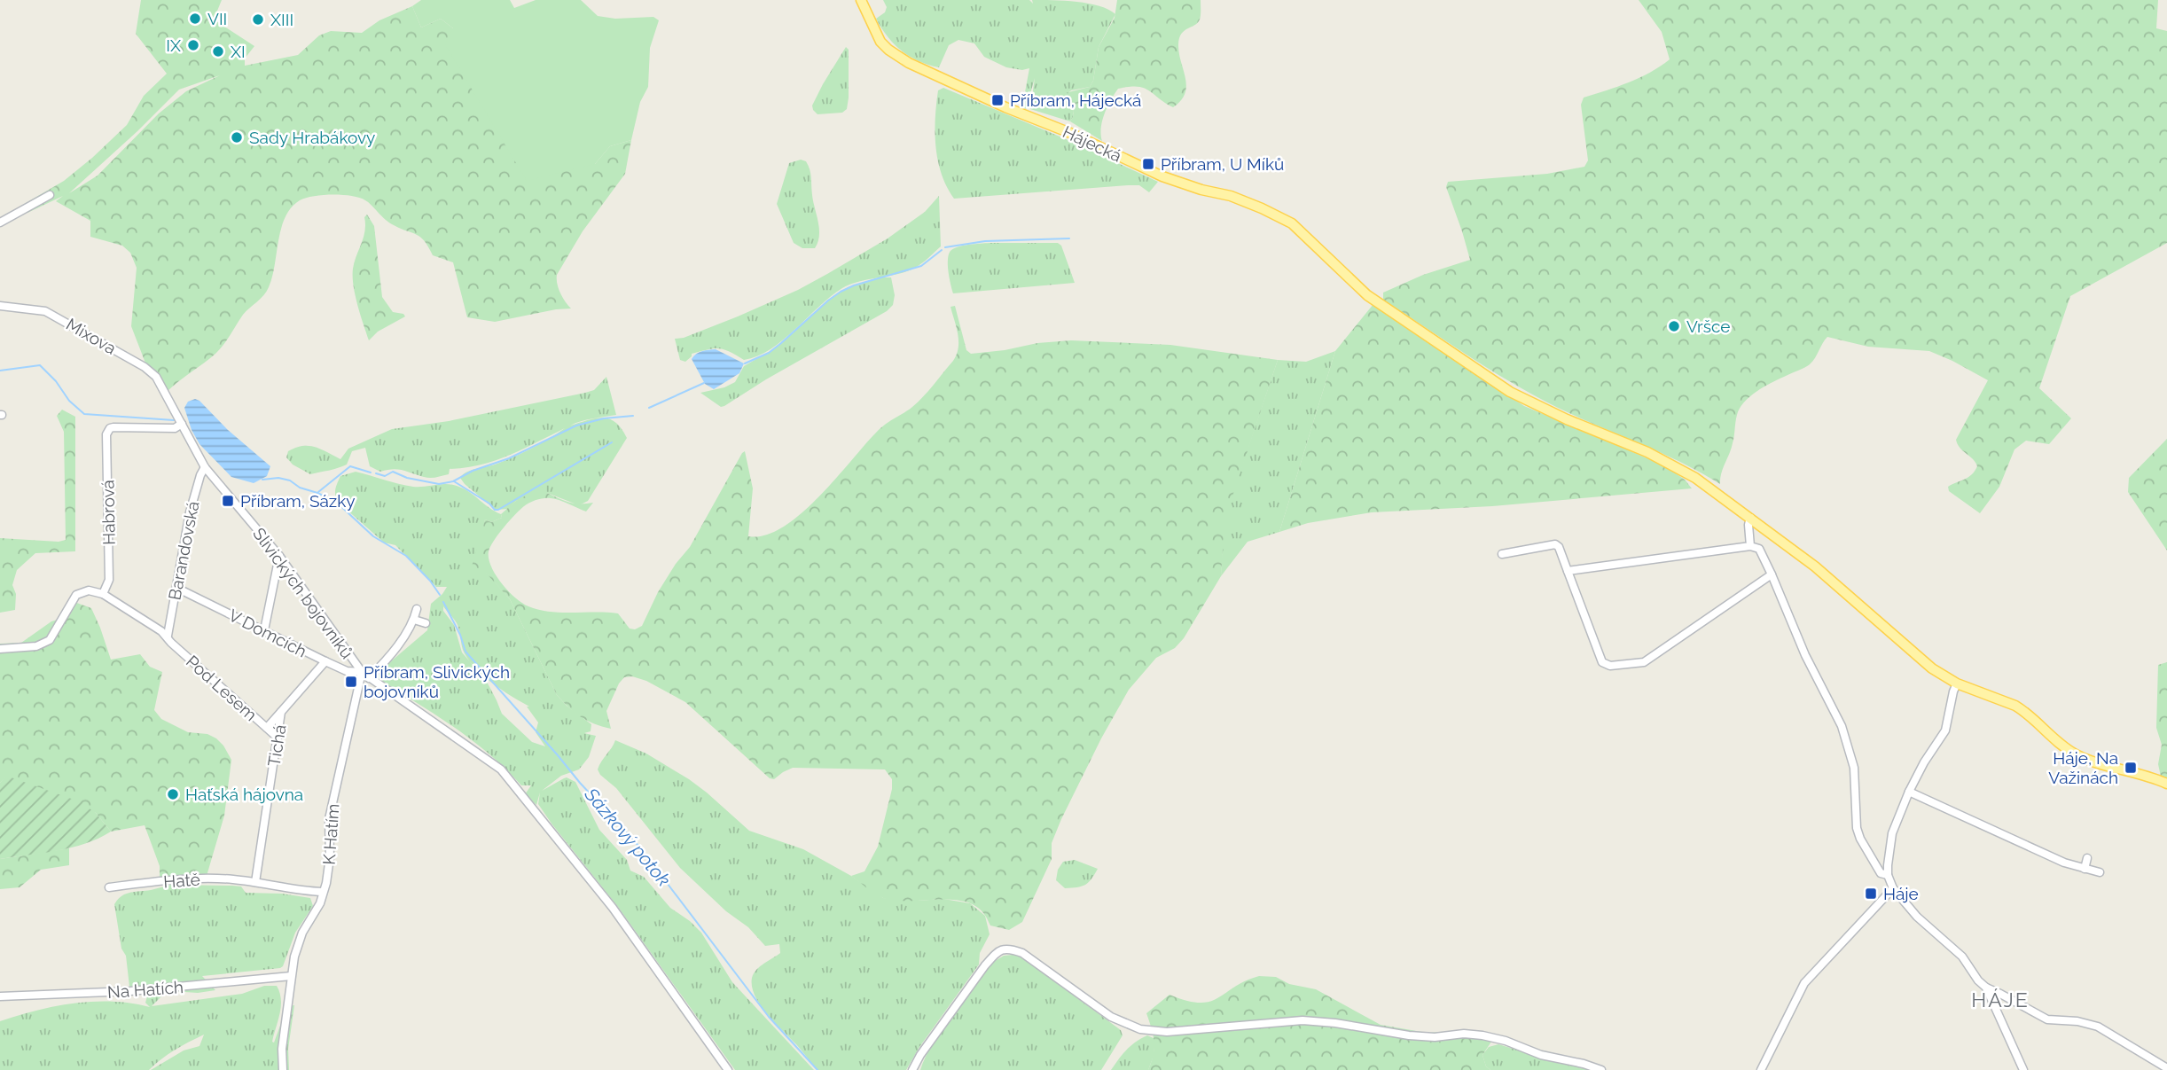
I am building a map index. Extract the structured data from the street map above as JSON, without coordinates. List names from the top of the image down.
{
  "streets": {
    "main road": ["Hájecká"],
    "street": [
      "Mixova",
      "Habrová",
      "Barandovská",
      "Slivických bojovníků",
      "V Domcích",
      "Pod Lesem",
      "Tichá",
      "K Hatím",
      "Hatě",
      "Na Hatích"
    ]
  },
  "crossings": [
    ["Mixova", "Slivických bojovníků"],
    ["Habrová", "Slivických bojovníků"],
    ["Habrová", "Pod Lesem"],
    ["Barandovská", "Slivických bojovníků"],
    ["Barandovská", "V Domcích"],
    ["Barandovská", "Pod Lesem"],
    ["Slivických bojovníků", "V Domcích"],
    ["Slivických bojovníků", "K Hatím"],
    ["V Domcích", "Tichá"],
    ["V Domcích", "K Hatím"],
    ["Pod Lesem", "Tichá"],
    ["Tichá", "Hatě"],
    ["K Hatím", "Na Hatích"]
  ],
  "districts": ["HÁJE"],
  "water": ["Sázkový potok"],
  "places": {
    "other": [
      "VII",
      "XIII",
      "IX",
      "XI",
      "Sady Hrabákovy",
      "Vršce",
      "Haťská hájovna"
    ],
    "transit": [
      "Příbram, Hájecká",
      "Příbram, U Míků",
      "Příbram, Sázky",
      "Příbram, Slivických bojovníků",
      "Háje, Na Važinách",
      "Háje"
    ]
  }
}
